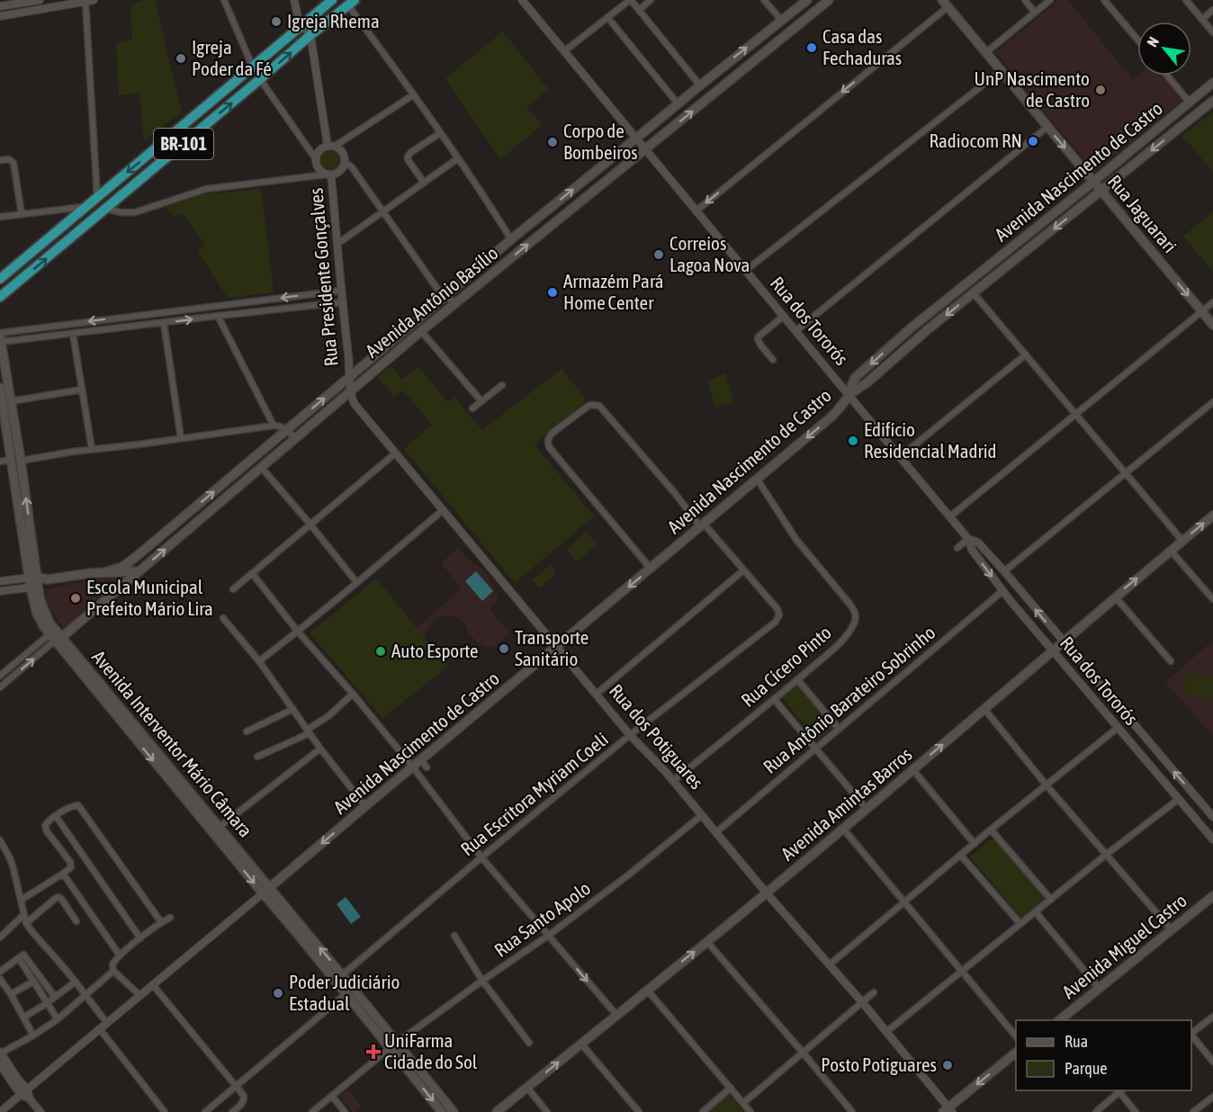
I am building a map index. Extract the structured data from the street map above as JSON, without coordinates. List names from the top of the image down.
{
  "streets": {
    "highway": ["BR-101"],
    "main road": [
      "Avenida Nascimento de Castro",
      "Rua Jaguarari",
      "Avenida Antônio Basílio",
      "Avenida Interventor Mário Câmara",
      "Avenida Amintas Barros",
      "Avenida Miguel Castro"
    ],
    "street": [
      "Rua Presidente Gonçalves",
      "Rua dos Tororós",
      "Rua Cícero Pinto",
      "Rua Antônio Barateiro Sobrinho",
      "Rua dos Potiguares",
      "Rua Escritora Myriam Coeli",
      "Rua Santo Apolo"
    ]
  },
  "crossings": [
    ["Avenida Nascimento de Castro", "Rua Jaguarari"],
    ["Avenida Nascimento de Castro", "Rua dos Tororós"],
    ["Avenida Nascimento de Castro", "Rua Cícero Pinto"],
    ["Avenida Nascimento de Castro", "Rua dos Potiguares"],
    ["Avenida Nascimento de Castro", "Avenida Interventor Mário Câmara"],
    ["Rua Presidente Gonçalves", "Avenida Antônio Basílio"],
    ["Rua Presidente Gonçalves", "Rua dos Potiguares"],
    ["Avenida Antônio Basílio", "Rua dos Tororós"],
    ["Avenida Antônio Basílio", "Rua dos Potiguares"],
    ["Avenida Antônio Basílio", "Avenida Interventor Mário Câmara"],
    ["Rua dos Tororós", "Rua Antônio Barateiro Sobrinho"],
    ["Rua dos Tororós", "Avenida Amintas Barros"],
    ["Rua Cícero Pinto", "Rua dos Potiguares"],
    ["Rua Antônio Barateiro Sobrinho", "Rua dos Potiguares"],
    ["Rua dos Potiguares", "Rua Escritora Myriam Coeli"],
    ["Rua dos Potiguares", "Avenida Amintas Barros"],
    ["Rua dos Potiguares", "Rua Santo Apolo"],
    ["Avenida Interventor Mário Câmara", "Rua Escritora Myriam Coeli"],
    ["Avenida Interventor Mário Câmara", "Rua Santo Apolo"]
  ],
  "one_way": ["Rua Jaguarari", "Avenida Antônio Basílio", "Avenida Amintas Barros"],
  "places": {
    "other": [
      "Igreja Rhema",
      "Casa das Fechaduras",
      "Igreja Poder da Fé",
      "UnP Nascimento de Castro",
      "Radiocom RN",
      "Corpo de Bombeiros",
      "Correios Lagoa Nova",
      "Armazém Pará Home Center",
      "Edifício Residencial Madrid",
      "Escola Municipal Prefeito Mário Lira",
      "Transporte Sanitário",
      "Auto Esporte",
      "Poder Judiciário Estadual",
      "Posto Potiguares"
    ],
    "health": ["UniFarma Cidade do Sol"]
  },
  "legend": ["Rua", "Parque"],
  "north": "top left"
}
